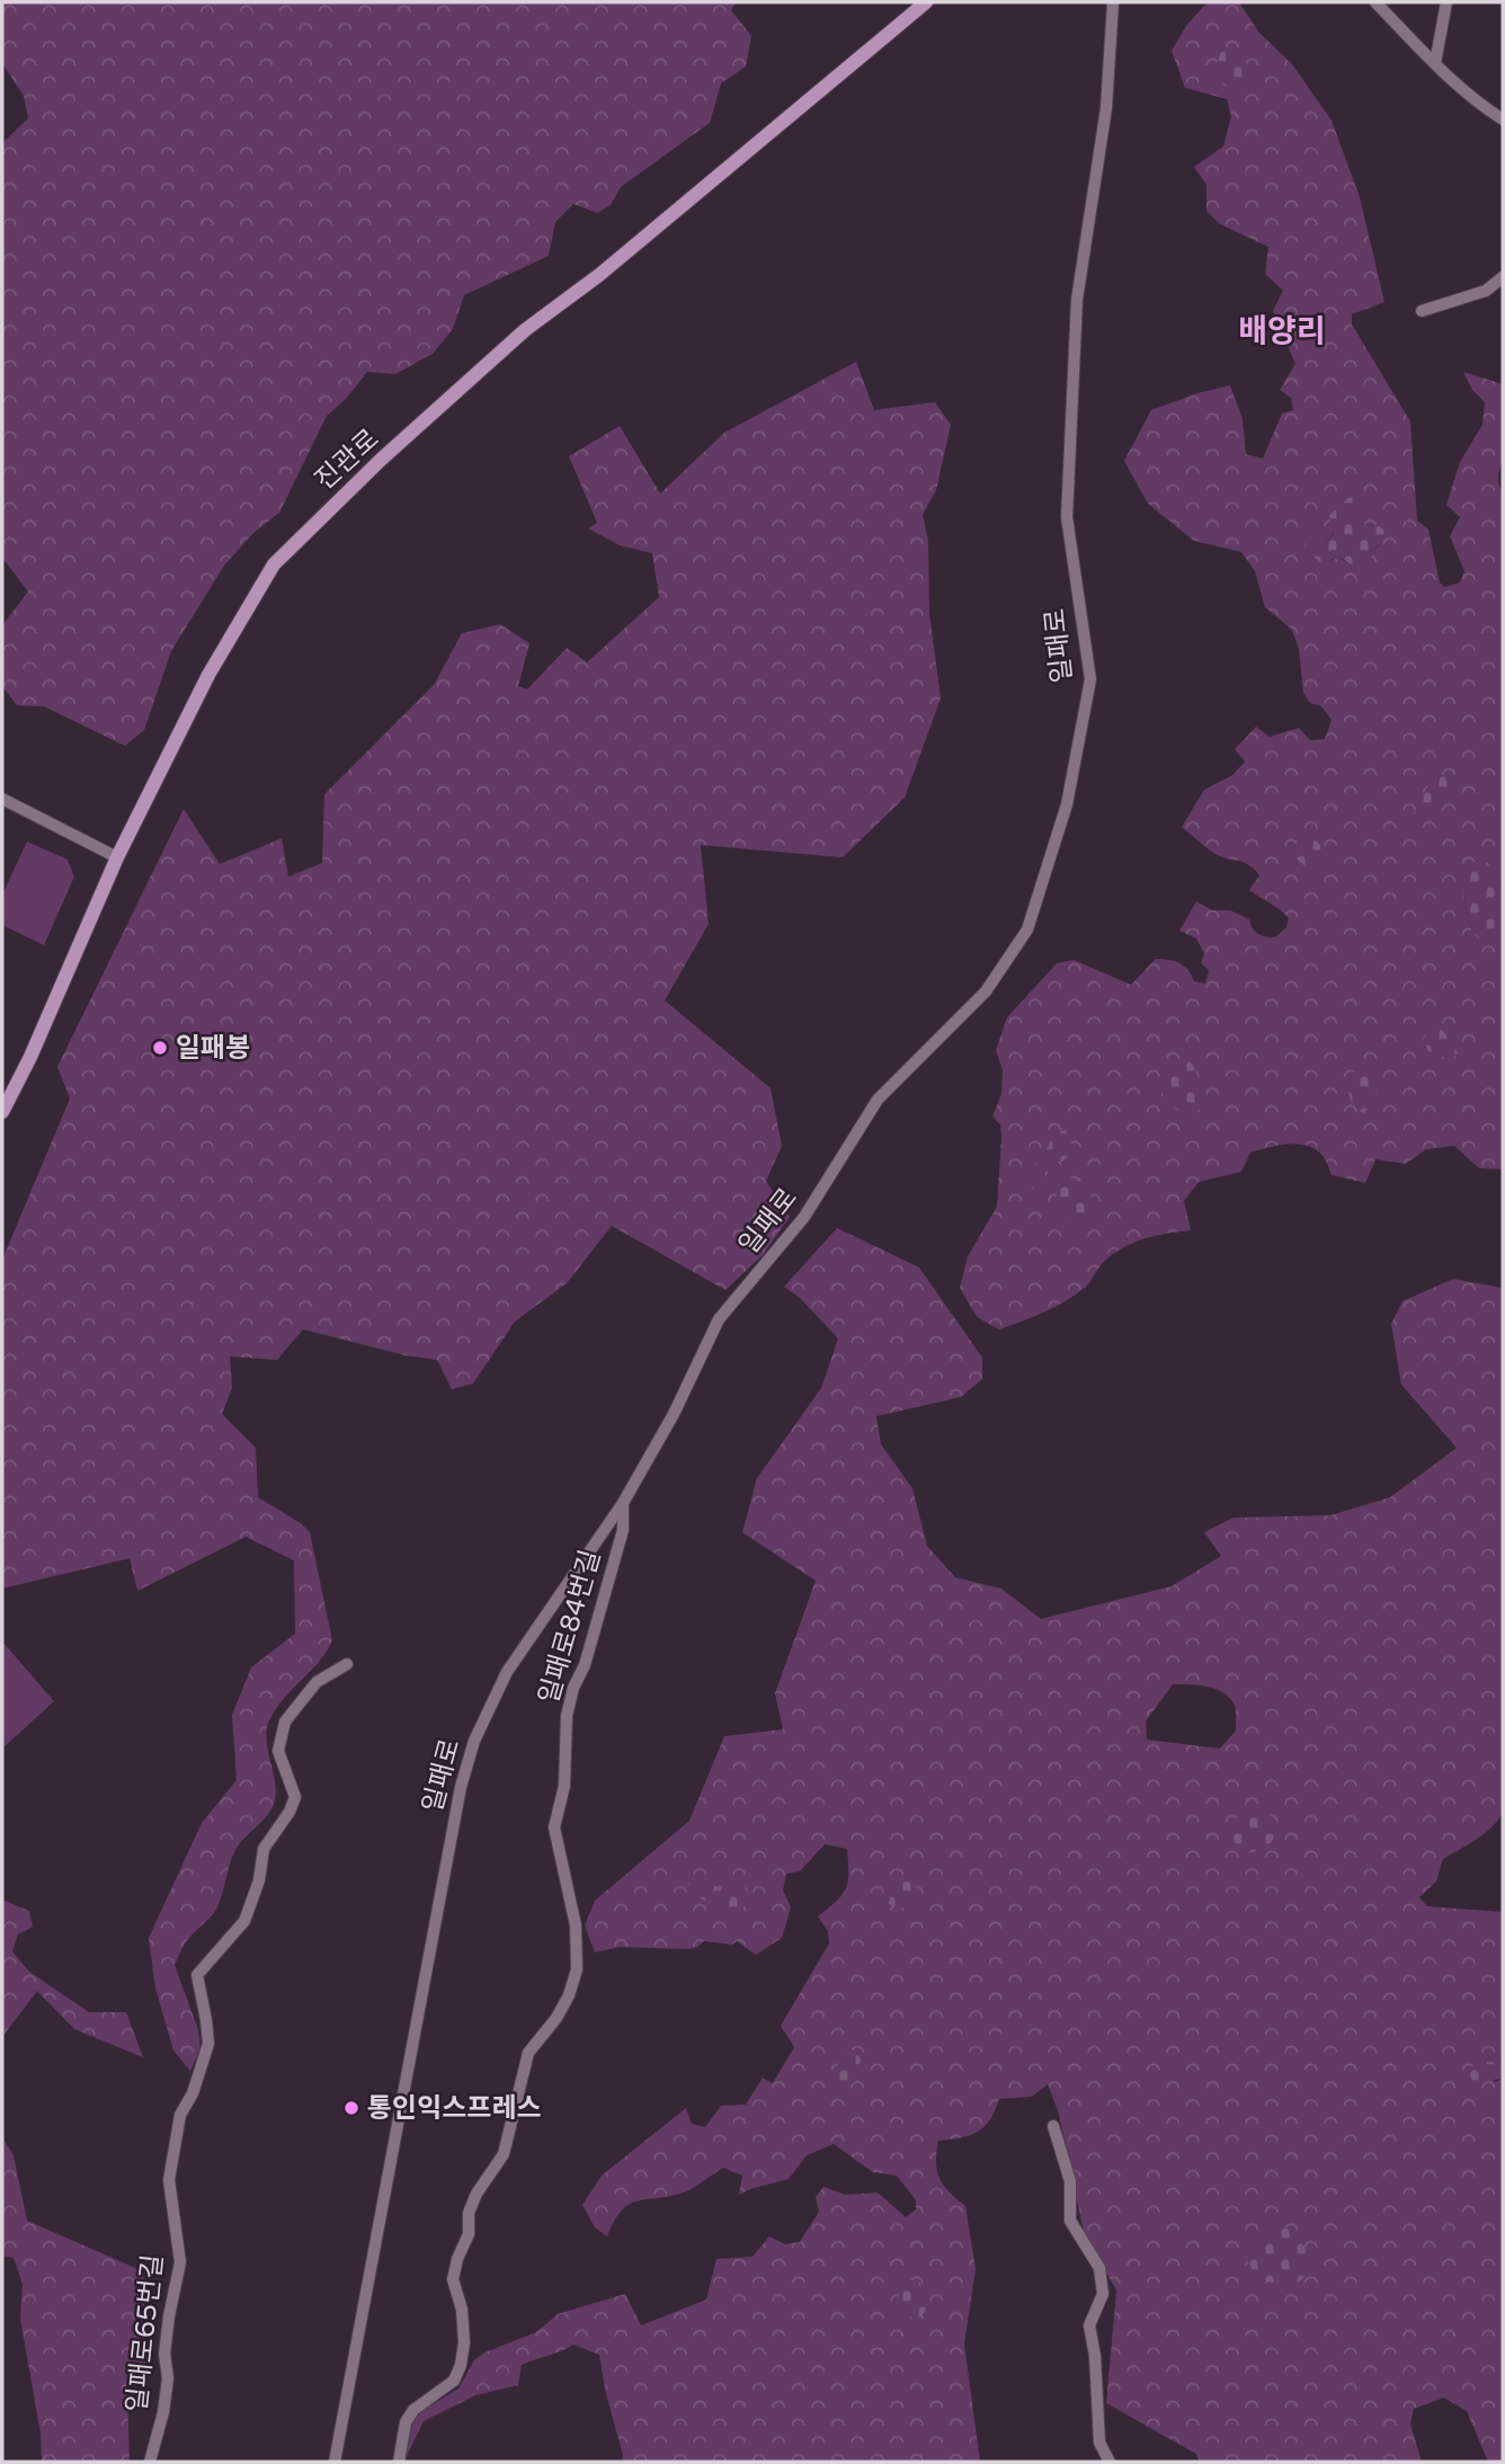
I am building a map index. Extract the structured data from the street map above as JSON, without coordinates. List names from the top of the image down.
{
  "streets": {
    "main road": ["진관로"],
    "street": ["일패로", "일패로84번길", "일패로65번길"]
  },
  "crossings": [
    ["일패로", "일패로84번길"]
  ],
  "districts": ["배양리"],
  "places": ["일패봉", "통인익스프레스"]
}
